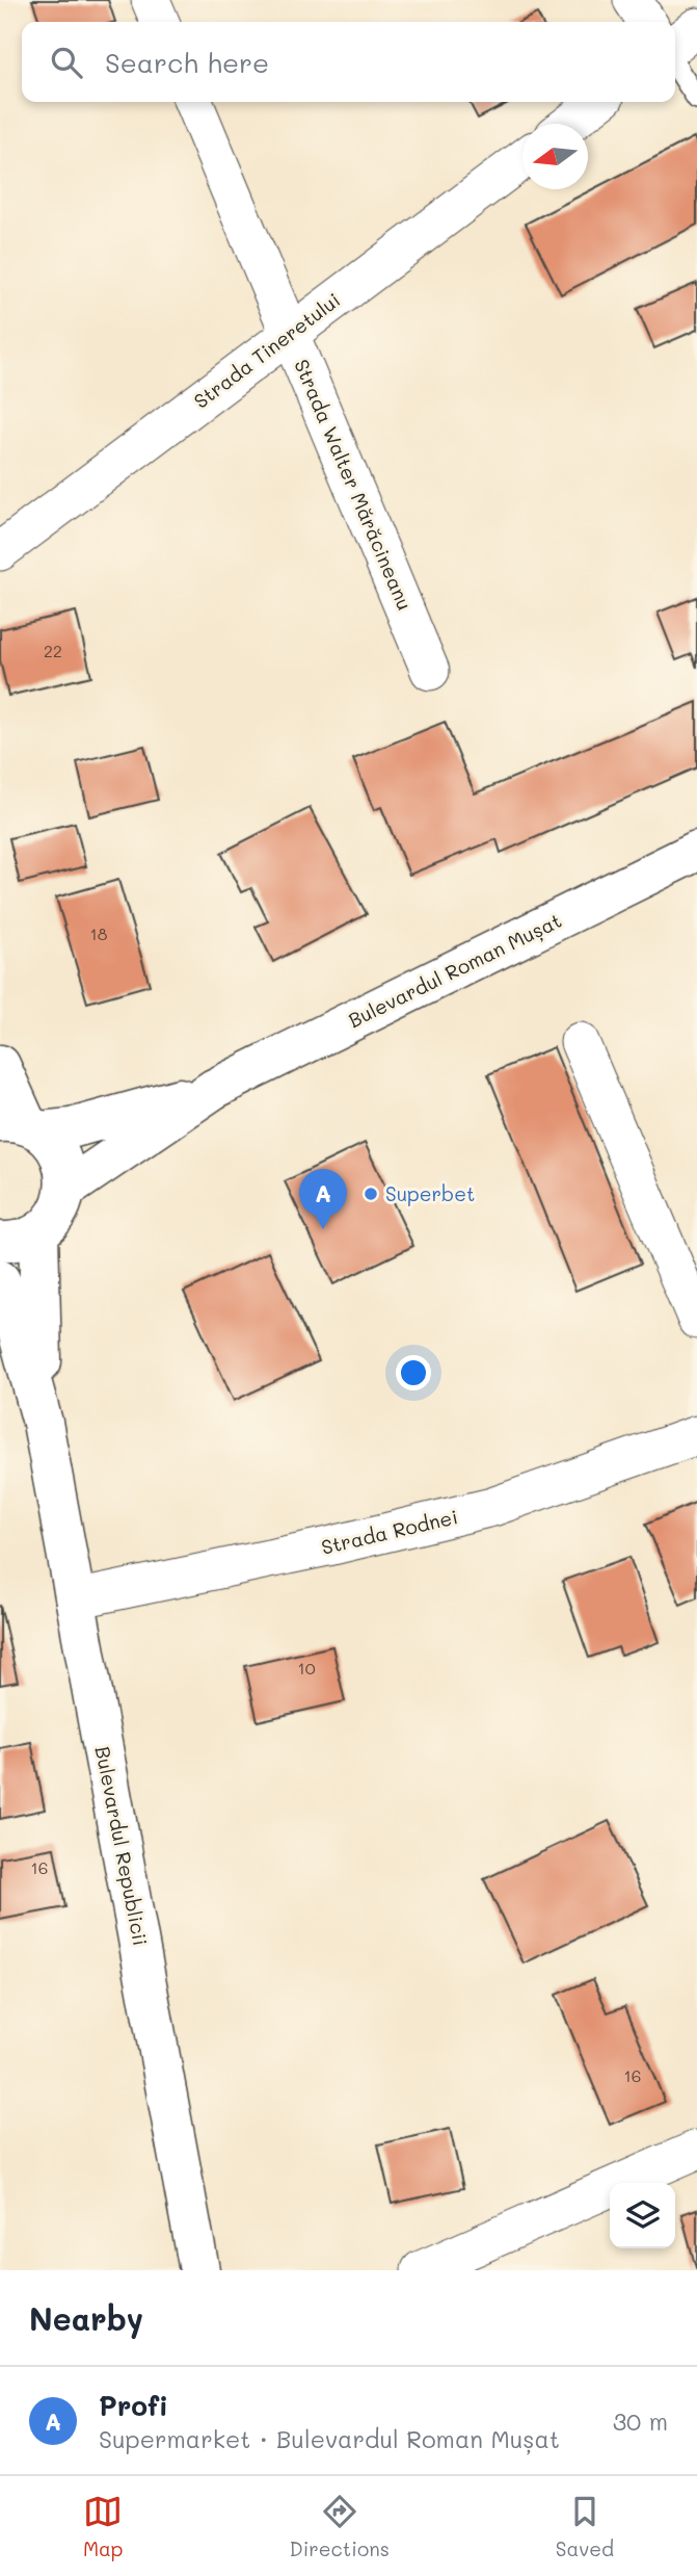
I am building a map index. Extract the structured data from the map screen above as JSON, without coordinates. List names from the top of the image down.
{
  "streets": {
    "main road": ["Bulevardul Roman Mușat", "Bulevardul Republicii"],
    "street": ["Strada Tineretului", "Strada Walter Mărăcineanu", "Strada Rodnei"]
  },
  "crossings": [
    ["Strada Tineretului", "Strada Walter Mărăcineanu"],
    ["Strada Rodnei", "Bulevardul Republicii"]
  ],
  "places": ["Superbet"],
  "house_numbers": [
    "22",
    "18",
    "10",
    "16",
    "16"
  ],
  "north": "left",
  "page": {
    "search": "Search here",
    "pins": "A",
    "heading": "Nearby",
    "list": [
      {
        "mark": "A",
        "name": "Profi",
        "note": "Supermarket · Bulevardul Roman Mușat",
        "value": "30 m"
      }
    ],
    "nav": ["Map", "Directions", "Saved"]
  }
}
